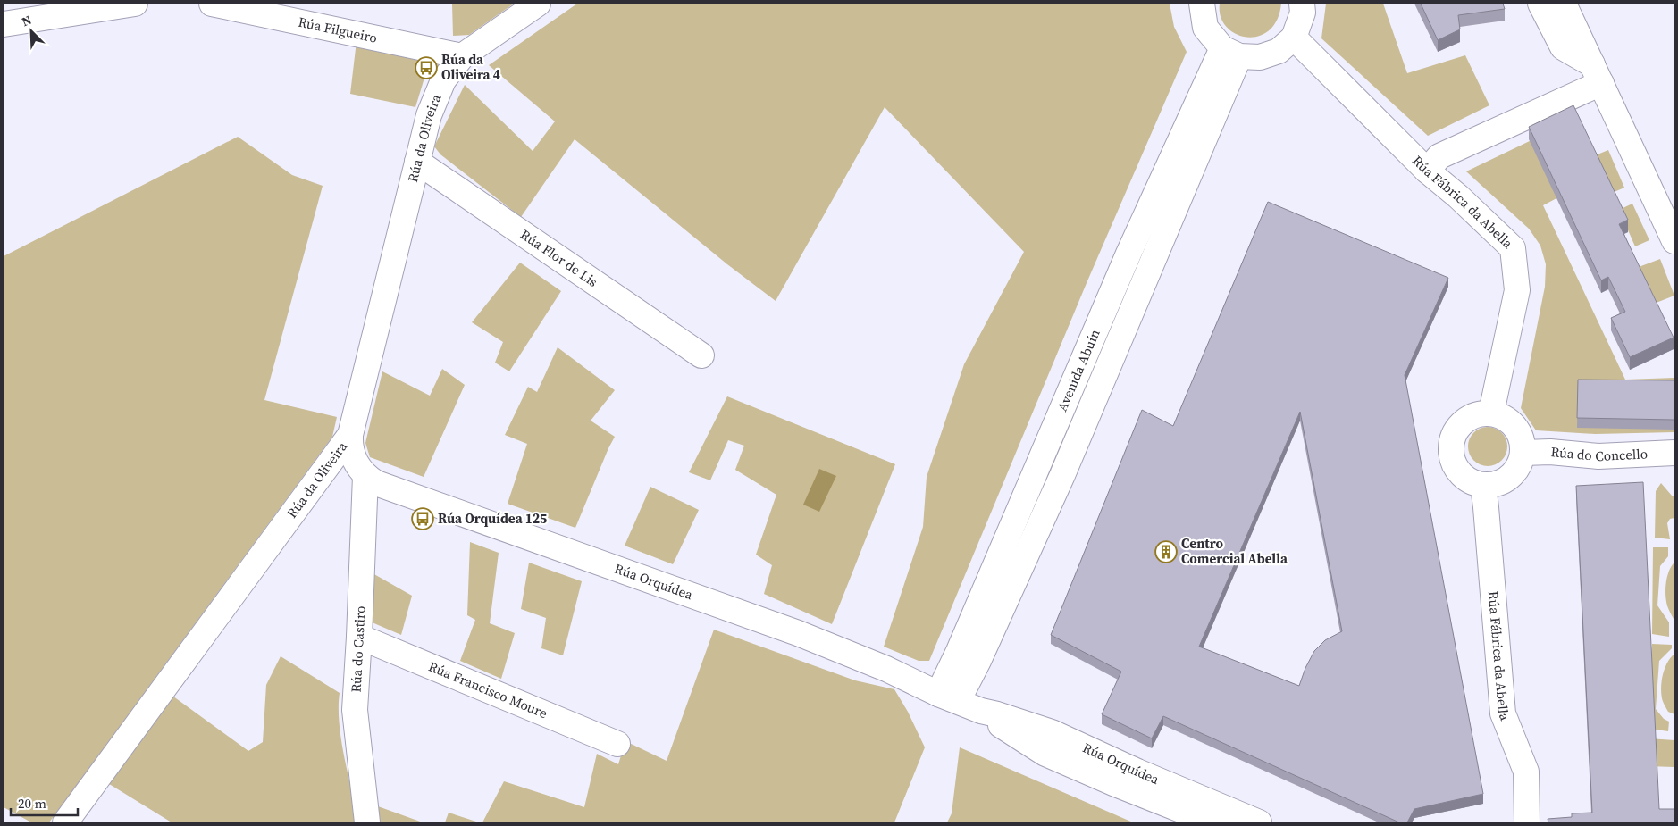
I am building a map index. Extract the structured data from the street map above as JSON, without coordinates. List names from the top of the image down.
{
  "streets": {
    "street": [
      "Rúa Filgueiro",
      "Rúa da Oliveira",
      "Rúa Fábrica da Abella",
      "Rúa Flor de Lis",
      "Avenida Abuín",
      "Rúa do Concello",
      "Rúa Orquídea",
      "Rúa do Castiro",
      "Rúa Francisco Moure"
    ]
  },
  "crossings": [
    ["Rúa Filgueiro", "Rúa da Oliveira"],
    ["Rúa da Oliveira", "Rúa Flor de Lis"],
    ["Rúa da Oliveira", "Rúa Orquídea"],
    ["Rúa Fábrica da Abella", "Rúa do Concello"],
    ["Avenida Abuín", "Rúa Orquídea"],
    ["Rúa Orquídea", "Rúa do Castiro"],
    ["Rúa do Castiro", "Rúa Francisco Moure"]
  ],
  "places": {
    "bus stop": ["Rúa da Oliveira 4", "Rúa Orquídea 125"],
    "building": ["Centro Comercial Abella"]
  },
  "scale_bar": "20 m",
  "north": "top left"
}
